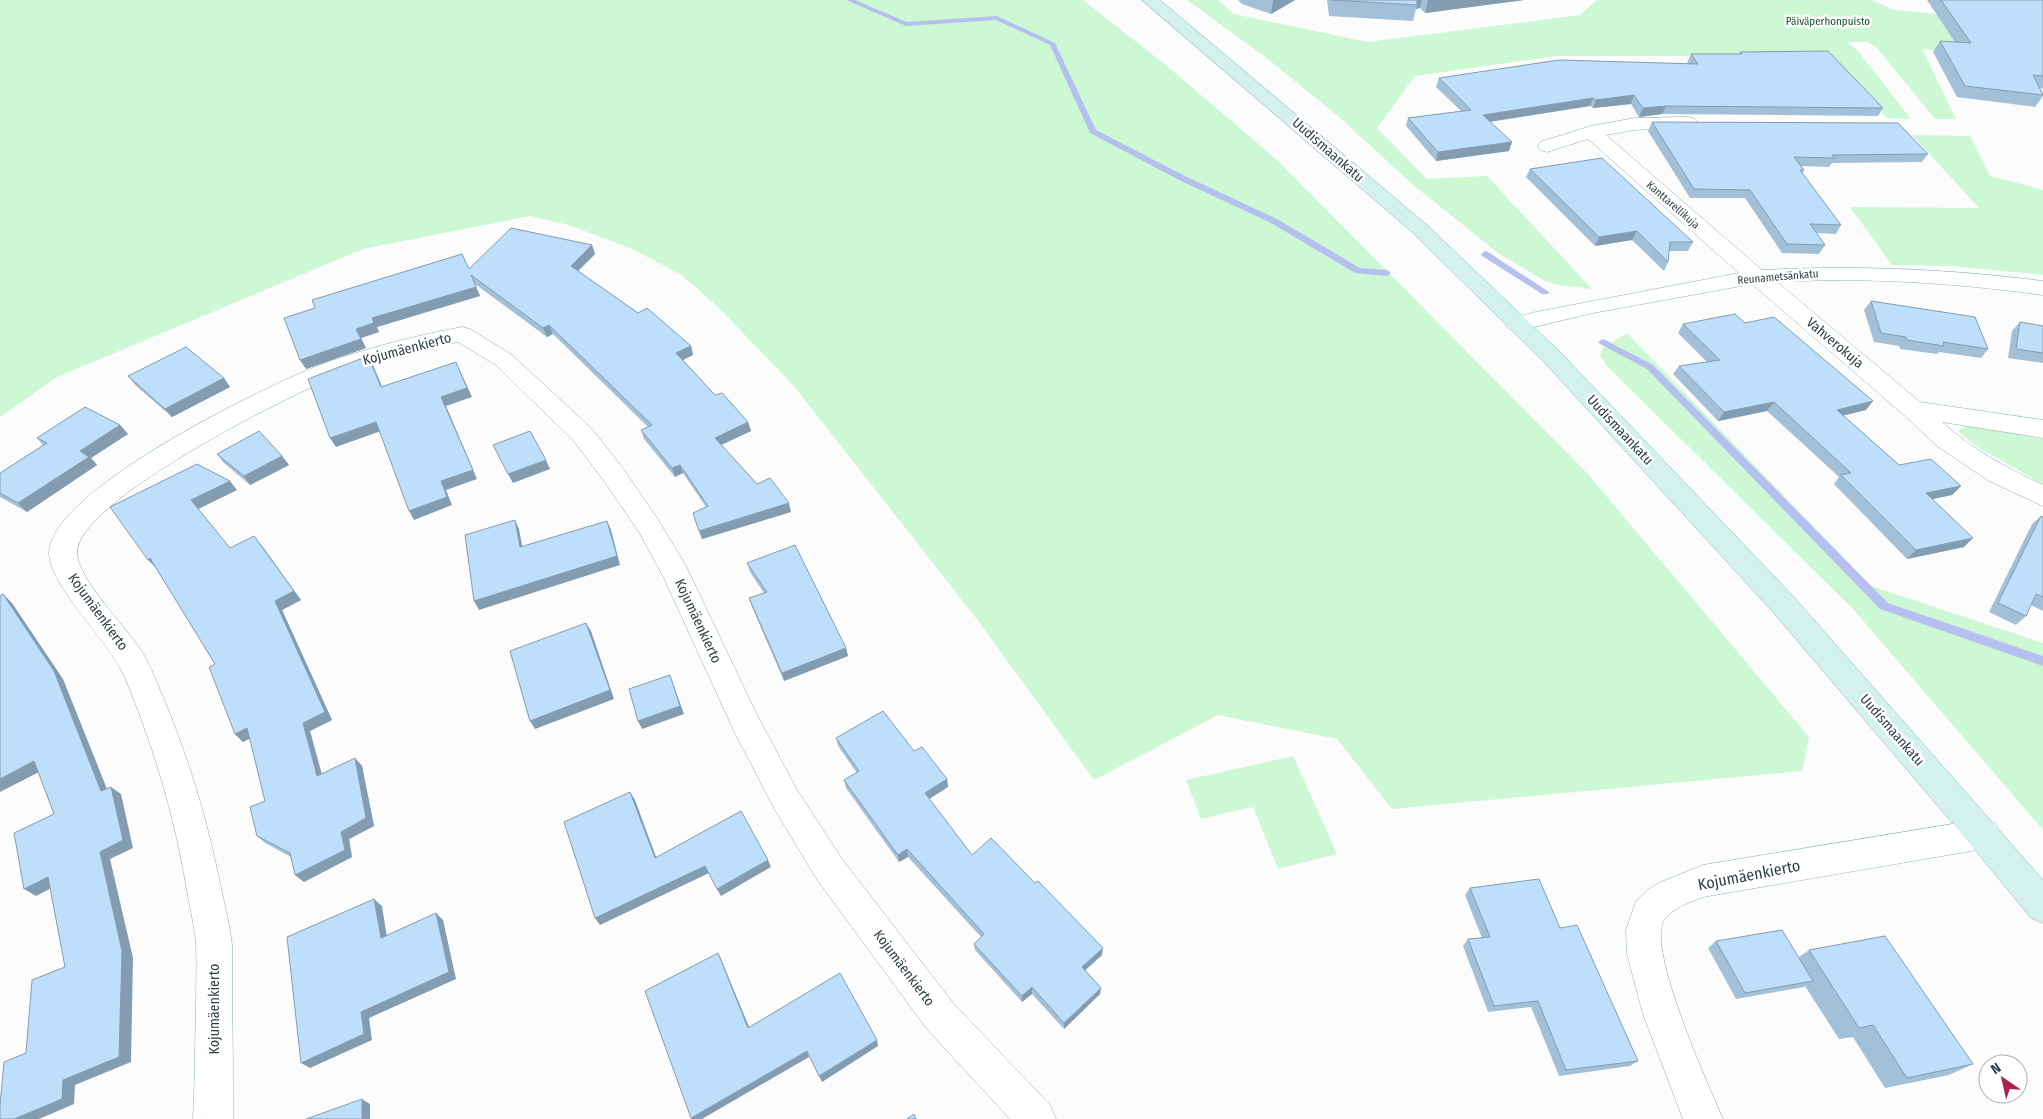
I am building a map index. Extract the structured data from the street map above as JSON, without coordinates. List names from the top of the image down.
{
  "streets": {
    "street": [
      "Uudismaankatu",
      "Kanttarellikuja",
      "Reunametsänkatu",
      "Vahverokuja",
      "Kojumäenkierto"
    ]
  },
  "crossings": [
    ["Uudismaankatu", "Reunametsänkatu"],
    ["Uudismaankatu", "Kojumäenkierto"],
    ["Kanttarellikuja", "Reunametsänkatu"],
    ["Kanttarellikuja", "Vahverokuja"],
    ["Reunametsänkatu", "Vahverokuja"]
  ],
  "parks": ["Päiväperhonpuisto"],
  "north": "top left"
}
